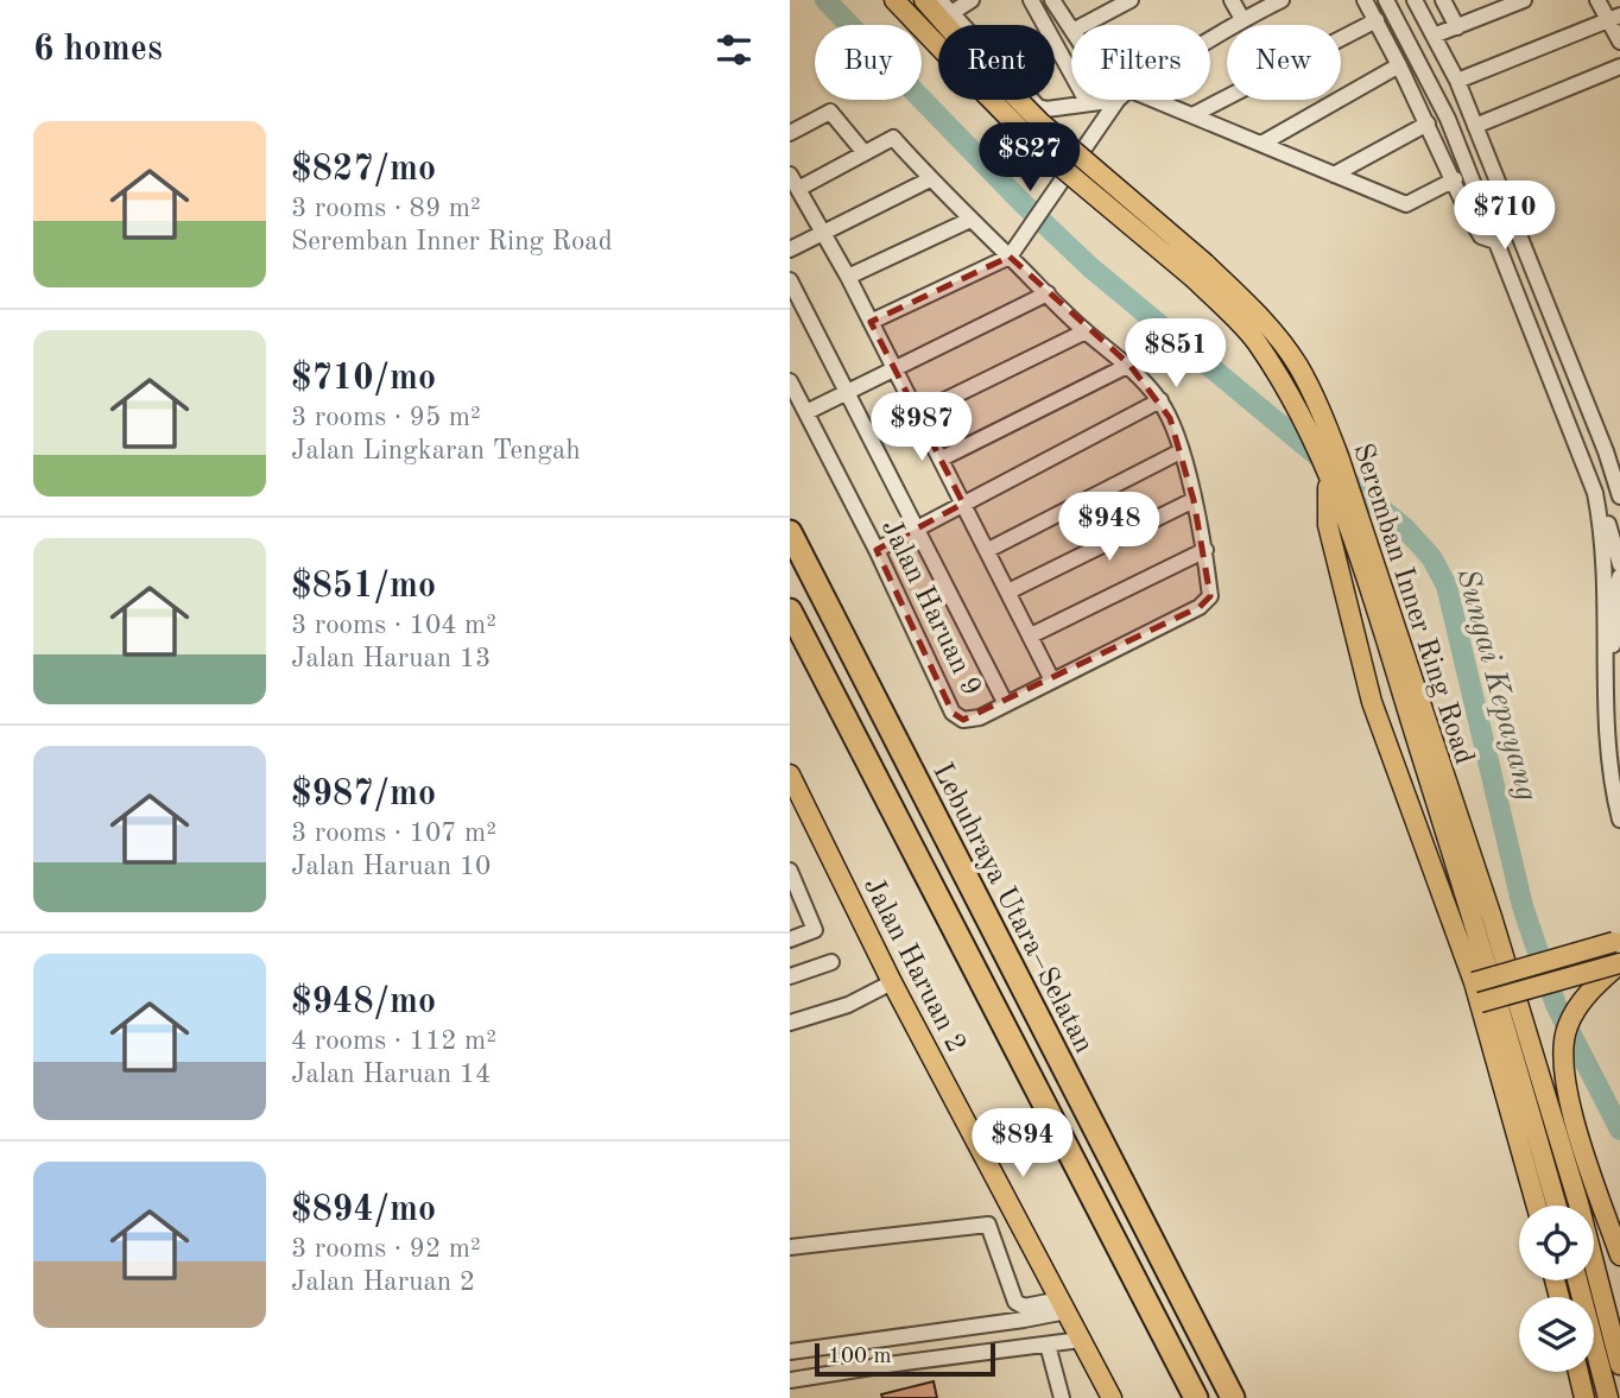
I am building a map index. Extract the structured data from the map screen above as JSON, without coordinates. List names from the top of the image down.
{
  "streets": {
    "highway": ["Lebuhraya Utara–Selatan"],
    "main road": ["Seremban Inner Ring Road", "Jalan Haruan 2"],
    "street": ["Jalan Haruan 9"]
  },
  "water": ["Sungai Kepayang"],
  "scale_bar": "100 m",
  "page": {
    "heading": "6 homes",
    "chip": [
      "Buy",
      "Rent",
      "Filters",
      "New"
    ],
    "list": [
      {
        "name": "$827/mo",
        "note": "3 rooms · 89 m² · Seremban Inner Ring Road"
      },
      {
        "name": "$710/mo",
        "note": "3 rooms · 95 m² · Jalan Lingkaran Tengah"
      },
      {
        "name": "$851/mo",
        "note": "3 rooms · 104 m² · Jalan Haruan 13"
      },
      {
        "name": "$987/mo",
        "note": "3 rooms · 107 m² · Jalan Haruan 10"
      },
      {
        "name": "$948/mo",
        "note": "4 rooms · 112 m² · Jalan Haruan 14"
      },
      {
        "name": "$894/mo",
        "note": "3 rooms · 92 m² · Jalan Haruan 2"
      }
    ],
    "price": [
      "$827",
      "$710",
      "$851",
      "$987",
      "$948",
      "$894"
    ],
    "scale": "100 m"
  }
}
